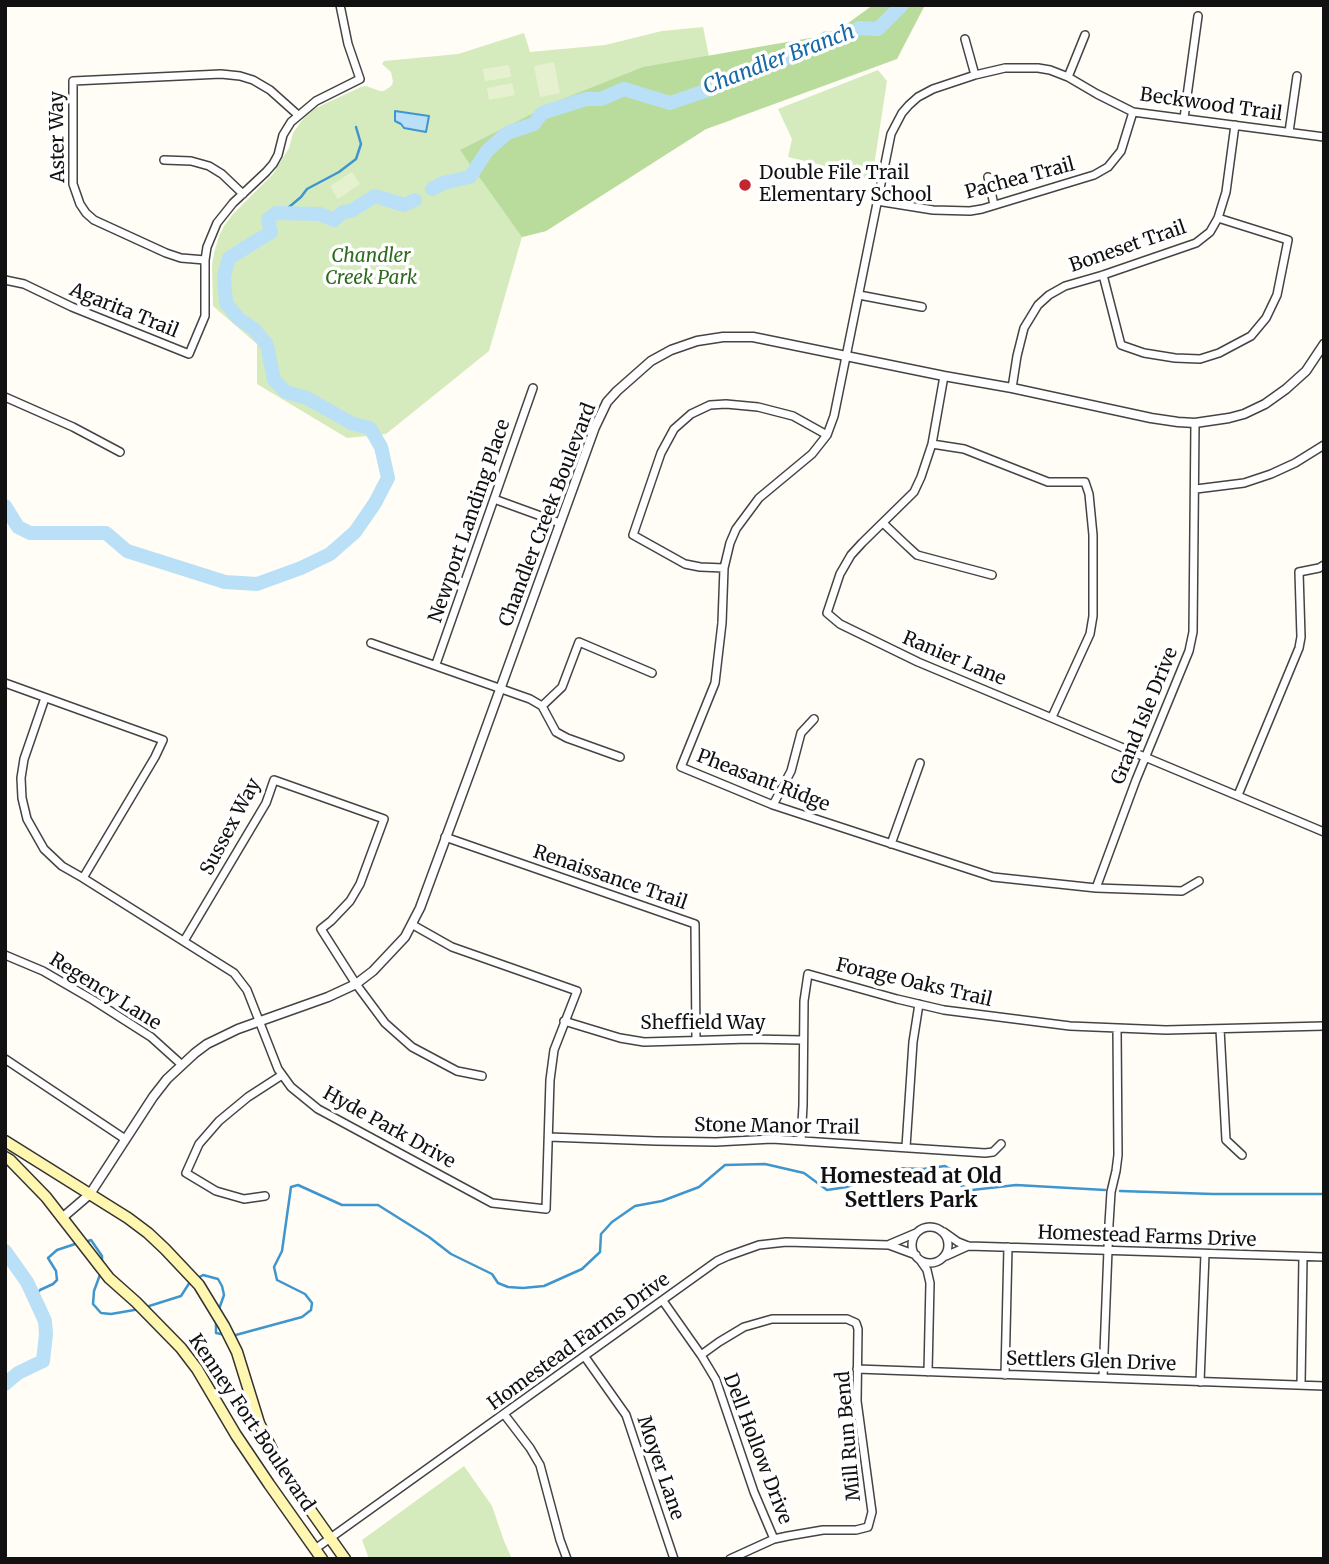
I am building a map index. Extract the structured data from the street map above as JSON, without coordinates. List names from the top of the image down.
{
  "streets": {
    "main road": ["Kenney Fort Boulevard"],
    "street": [
      "Beckwood Trail",
      "Aster Way",
      "Pachea Trail",
      "Boneset Trail",
      "Agarita Trail",
      "Chandler Creek Boulevard",
      "Newport Landing Place",
      "Ranier Lane",
      "Grand Isle Drive",
      "Pheasant Ridge",
      "Sussex Way",
      "Renaissance Trail",
      "Forage Oaks Trail",
      "Regency Lane",
      "Sheffield Way",
      "Stone Manor Trail",
      "Hyde Park Drive",
      "Homestead Farms Drive",
      "Settlers Glen Drive",
      "Mill Run Bend",
      "Dell Hollow Drive",
      "Moyer Lane"
    ]
  },
  "crossings": [
    ["Beckwood Trail", "Pachea Trail"],
    ["Beckwood Trail", "Boneset Trail"],
    ["Beckwood Trail", "Chandler Creek Boulevard"],
    ["Beckwood Trail", "Pheasant Ridge"],
    ["Aster Way", "Agarita Trail"],
    ["Boneset Trail", "Chandler Creek Boulevard"],
    ["Chandler Creek Boulevard", "Ranier Lane"],
    ["Chandler Creek Boulevard", "Grand Isle Drive"],
    ["Chandler Creek Boulevard", "Pheasant Ridge"],
    ["Chandler Creek Boulevard", "Sussex Way"],
    ["Chandler Creek Boulevard", "Renaissance Trail"],
    ["Chandler Creek Boulevard", "Regency Lane"],
    ["Chandler Creek Boulevard", "Hyde Park Drive"],
    ["Chandler Creek Boulevard", "Kenney Fort Boulevard"],
    ["Ranier Lane", "Grand Isle Drive"],
    ["Grand Isle Drive", "Pheasant Ridge"],
    ["Sussex Way", "Hyde Park Drive"],
    ["Renaissance Trail", "Sheffield Way"],
    ["Forage Oaks Trail", "Sheffield Way"],
    ["Forage Oaks Trail", "Stone Manor Trail"],
    ["Sheffield Way", "Hyde Park Drive"],
    ["Stone Manor Trail", "Hyde Park Drive"],
    ["Homestead Farms Drive", "Kenney Fort Boulevard"],
    ["Homestead Farms Drive", "Dell Hollow Drive"],
    ["Homestead Farms Drive", "Moyer Lane"],
    ["Settlers Glen Drive", "Mill Run Bend"],
    ["Mill Run Bend", "Dell Hollow Drive"]
  ],
  "districts": ["Homestead at Old Settlers Park"],
  "water": ["Chandler Branch"],
  "parks": ["Chandler Creek Park"],
  "places": ["Double File Trail Elementary School"]
}
